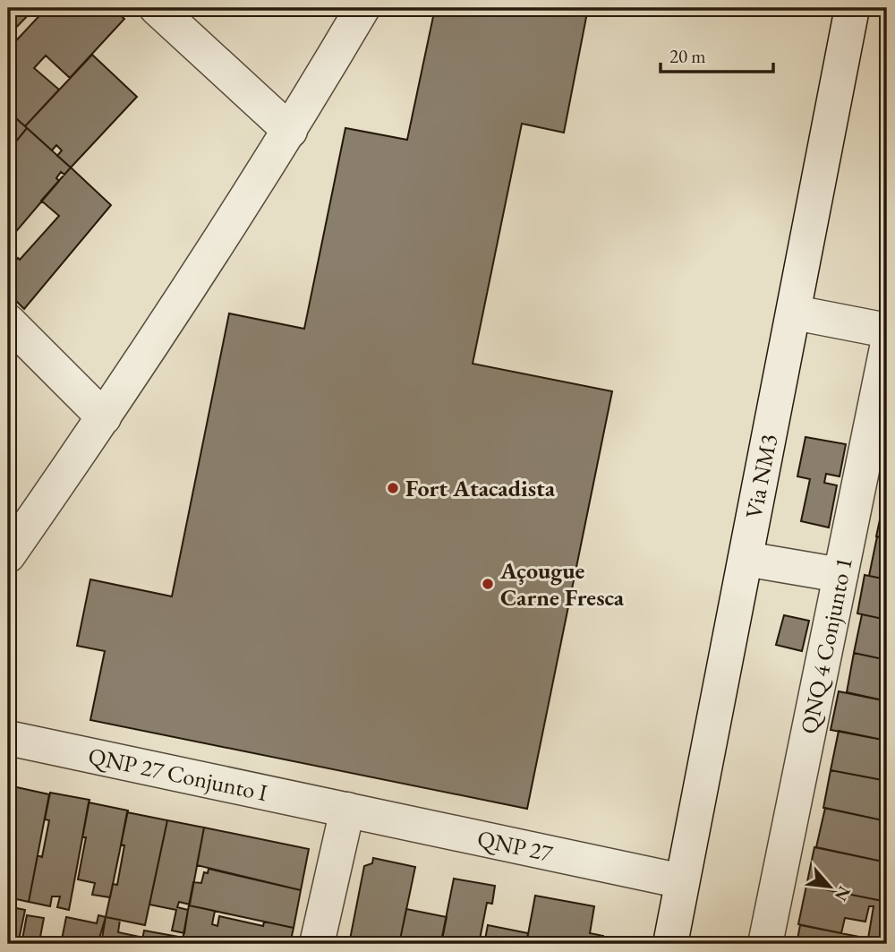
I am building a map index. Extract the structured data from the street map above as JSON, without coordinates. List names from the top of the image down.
{
  "streets": {
    "street": [
      "Via NM3",
      "QNQ 4 Conjunto 1",
      "QNP 27 Conjunto I",
      "QNP 27"
    ]
  },
  "crossings": [
    ["Via NM3", "QNP 27"],
    ["QNP 27 Conjunto I", "QNP 27"]
  ],
  "places": ["Fort Atacadista", "Açougue Carne Fresca"],
  "scale_bar": "20 m",
  "north": "bottom right"
}
